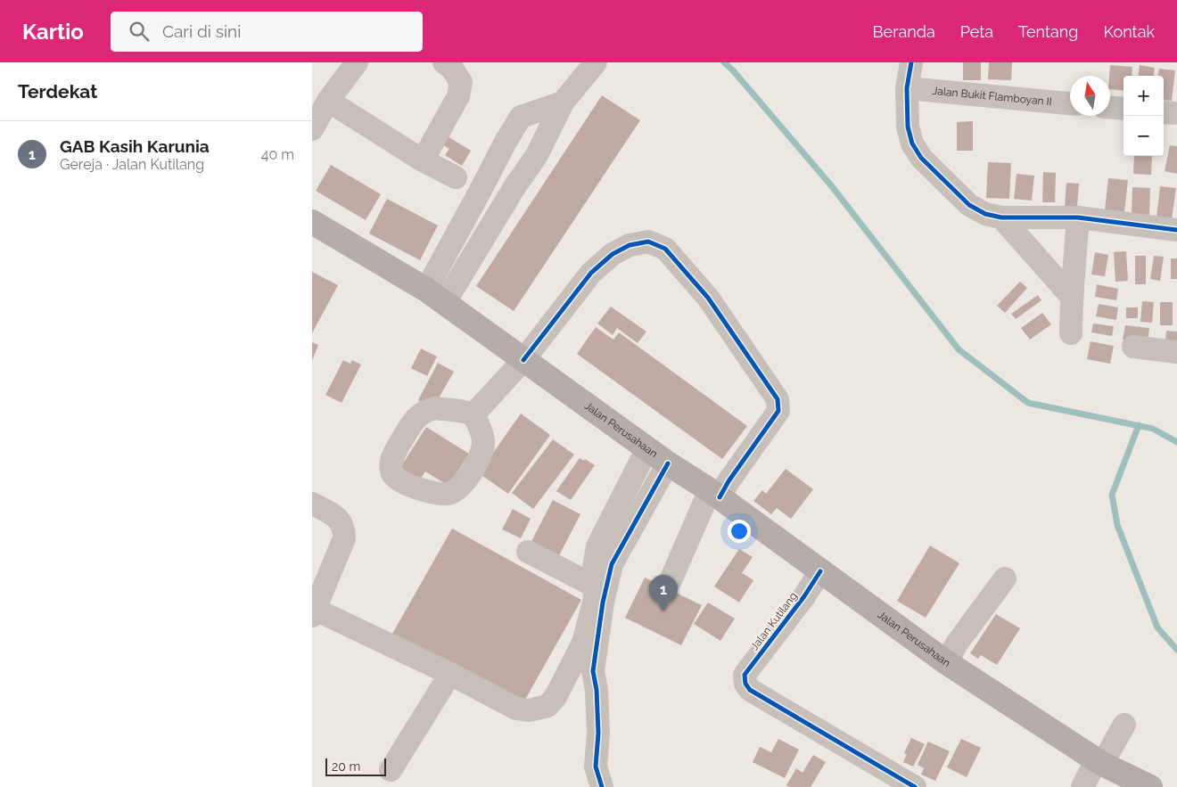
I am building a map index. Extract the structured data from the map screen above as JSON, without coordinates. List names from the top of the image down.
{
  "streets": {
    "main road": ["Jalan Perusahaan"],
    "street": ["Jalan Bukit Flamboyan II", "Jalan Kutilang"]
  },
  "crossings": [
    ["Jalan Perusahaan", "Jalan Kutilang"]
  ],
  "scale_bar": "20 m",
  "north": "top",
  "page": {
    "header": "Kartio",
    "search": "Cari di sini",
    "nav": [
      "Beranda",
      "Peta",
      "Tentang",
      "Kontak"
    ],
    "heading": "Terdekat",
    "map_buttons": ["+", "−"],
    "list": [
      {
        "mark": "1",
        "name": "GAB Kasih Karunia",
        "note": "Gereja · Jalan Kutilang",
        "value": "40 m"
      }
    ],
    "pins": "1",
    "scale": "20 m"
  }
}
